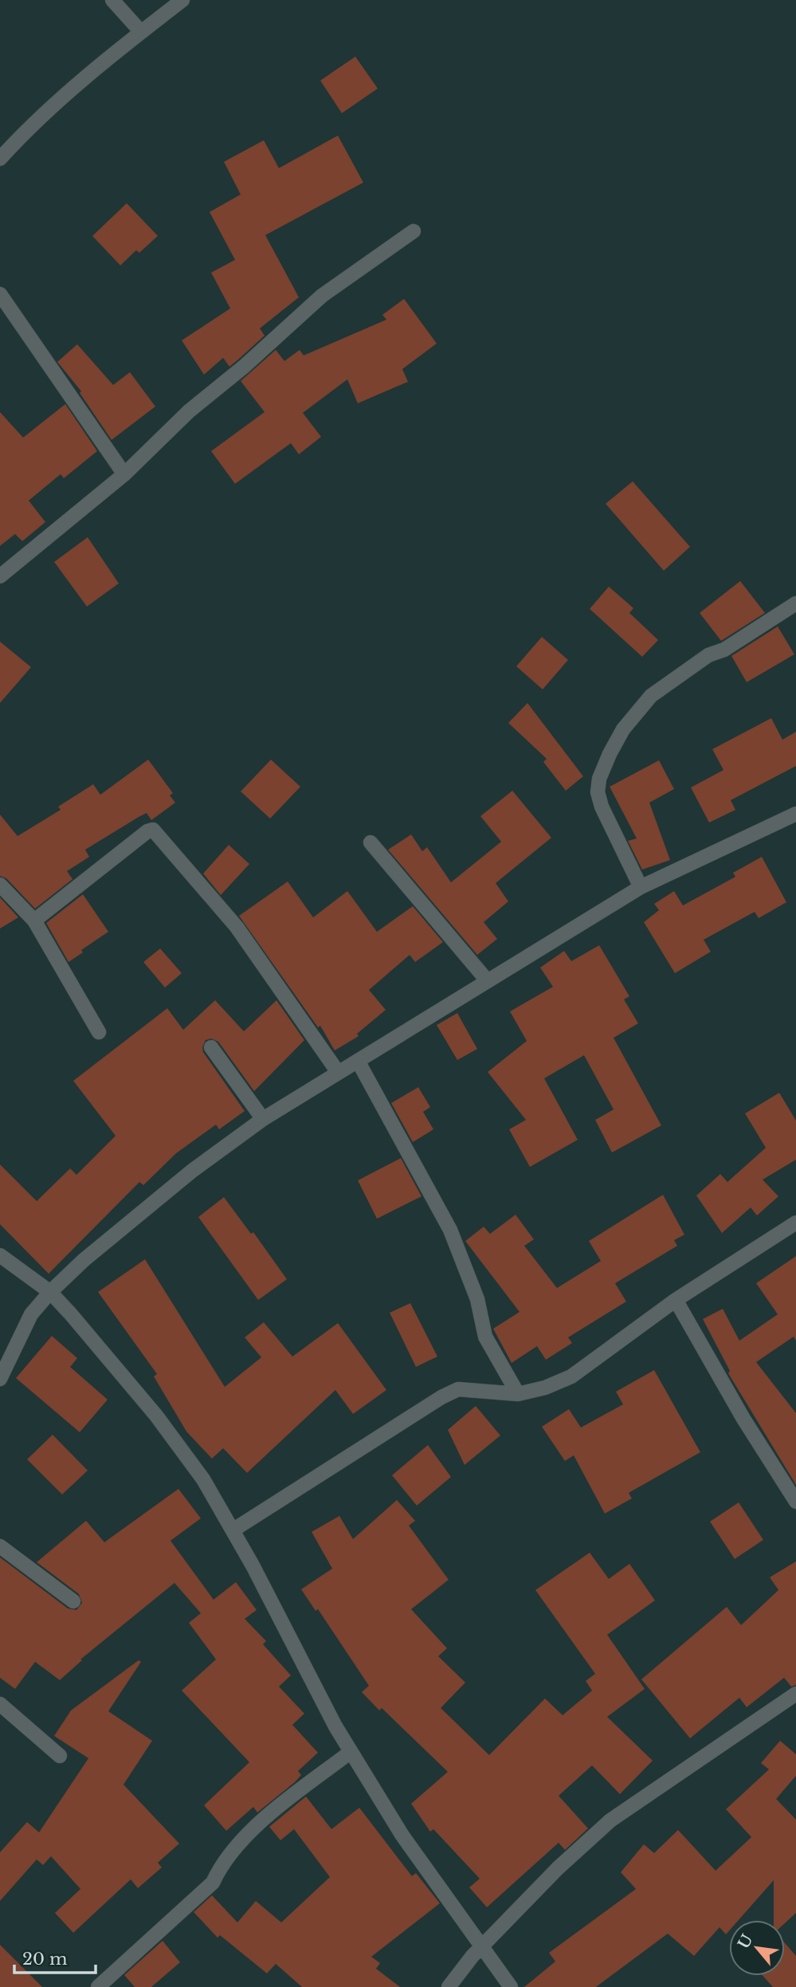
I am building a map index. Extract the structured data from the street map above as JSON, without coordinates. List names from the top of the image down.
{
  "scale_bar": "20 m",
  "north": "top left"
}
